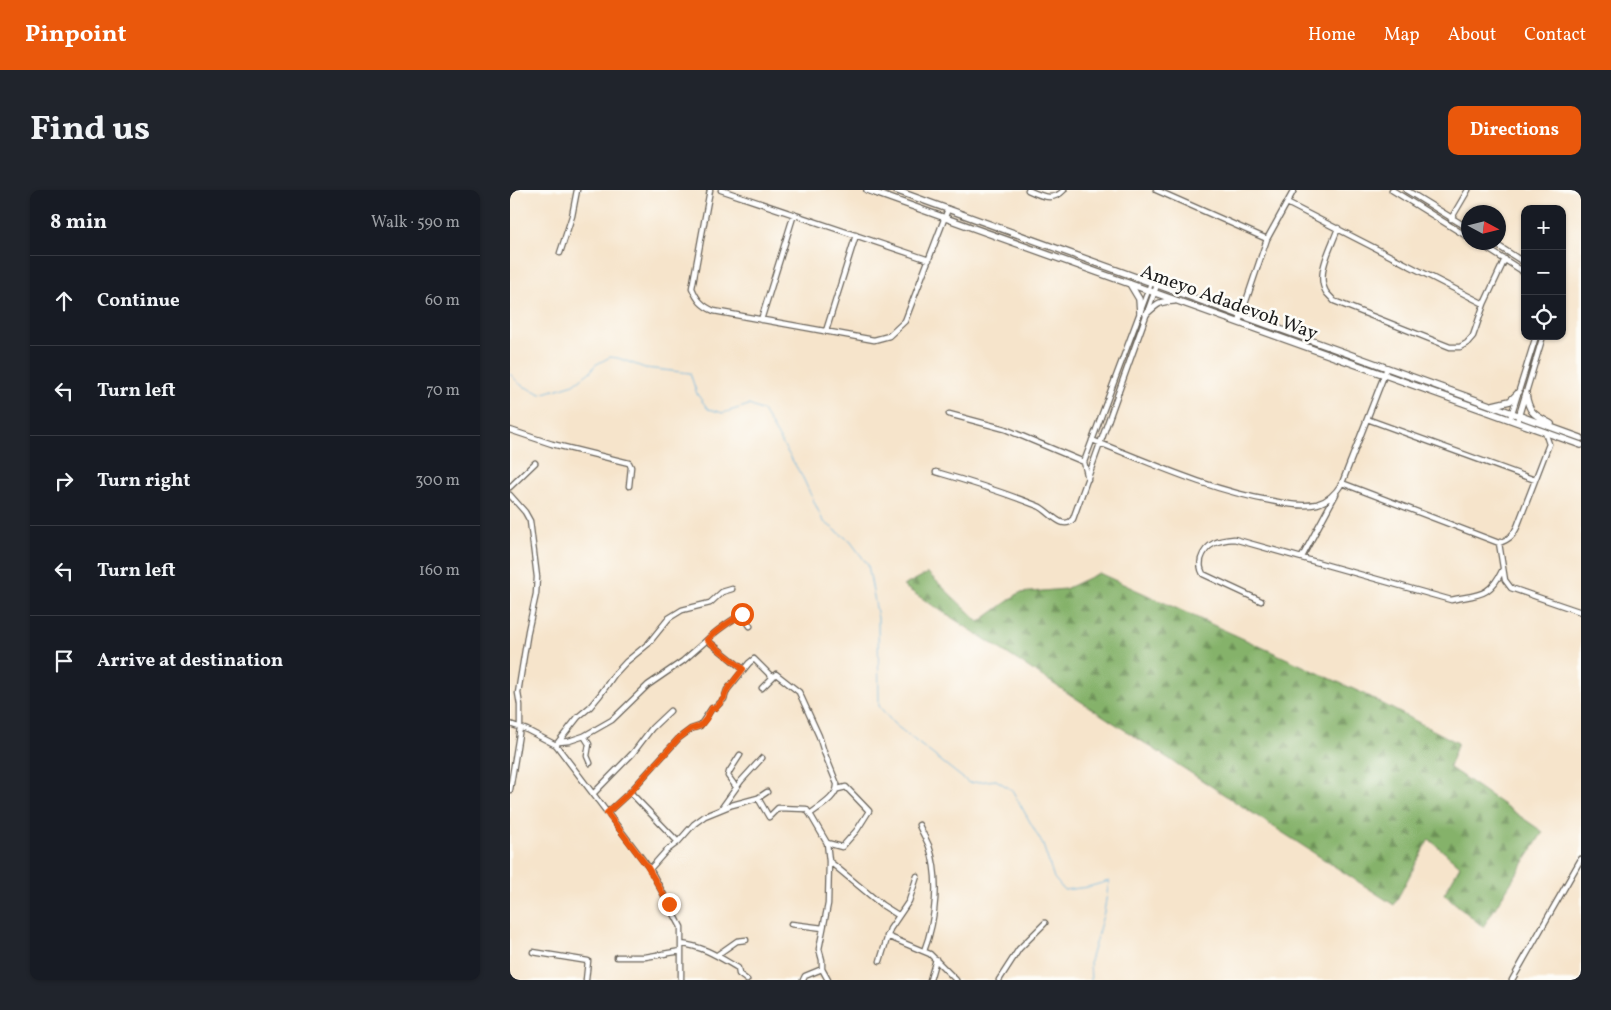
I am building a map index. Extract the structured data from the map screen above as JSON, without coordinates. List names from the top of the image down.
{
  "streets": {
    "street": ["Ameyo Adadevoh Way"]
  },
  "north": "right",
  "page": {
    "header": "Pinpoint",
    "nav": [
      "Home",
      "Map",
      "About",
      "Contact"
    ],
    "title": "Find us",
    "buttons": "Directions",
    "heading": ["8 min", "Walk · 590 m"],
    "map_buttons": ["+", "−"],
    "list": [
      ["Continue", "60 m"],
      ["Turn left", "70 m"],
      ["Turn right", "300 m"],
      ["Turn left", "160 m"],
      "Arrive at destination"
    ]
  }
}
